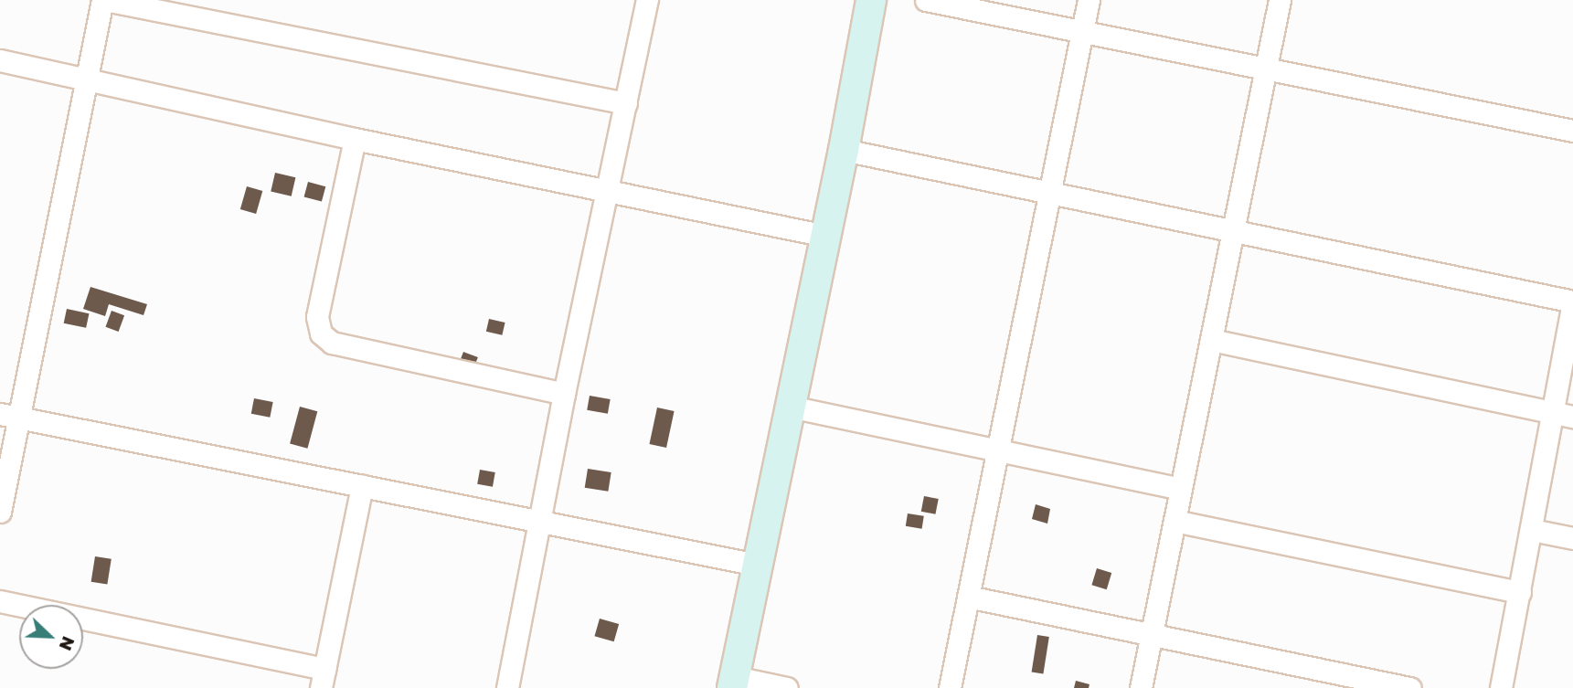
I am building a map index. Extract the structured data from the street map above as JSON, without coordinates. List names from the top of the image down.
{
  "north": "bottom right"
}
